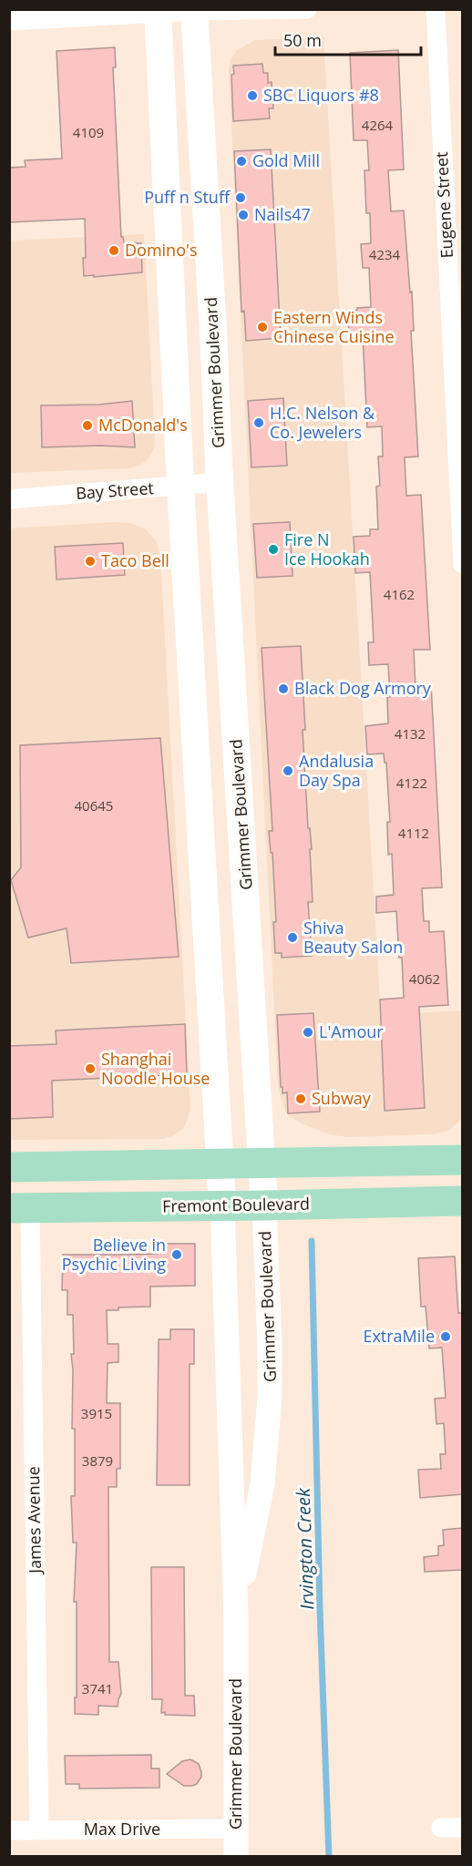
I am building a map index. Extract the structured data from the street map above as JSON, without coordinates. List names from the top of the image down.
{
  "streets": {
    "main road": ["Grimmer Boulevard", "Fremont Boulevard"],
    "street": [
      "Eugene Street",
      "Bay Street",
      "James Avenue",
      "Max Drive"
    ]
  },
  "crossings": [
    ["Grimmer Boulevard", "Bay Street"],
    ["Grimmer Boulevard", "Fremont Boulevard"],
    ["Grimmer Boulevard", "Max Drive"],
    ["Fremont Boulevard", "James Avenue"],
    ["James Avenue", "Max Drive"]
  ],
  "water": ["Irvington Creek"],
  "places": [
    "SBC Liquors #8",
    "Gold Mill",
    "Puff n Stuff",
    "Nails47",
    "Domino's",
    "Eastern Winds Chinese Cuisine",
    "H.C. Nelson & Co. Jewelers",
    "McDonald's",
    "Fire N Ice Hookah",
    "Taco Bell",
    "Black Dog Armory",
    "Andalusia Day Spa",
    "Shiva Beauty Salon",
    "L'Amour",
    "Shanghai Noodle House",
    "Subway",
    "Believe in Psychic Living",
    "ExtraMile"
  ],
  "house_numbers": [
    "4264",
    "4109",
    "4234",
    "4162",
    "4132",
    "4122",
    "40645",
    "4112",
    "4062",
    "3915",
    "3879",
    "3741"
  ],
  "scale_bar": "50 m"
}
